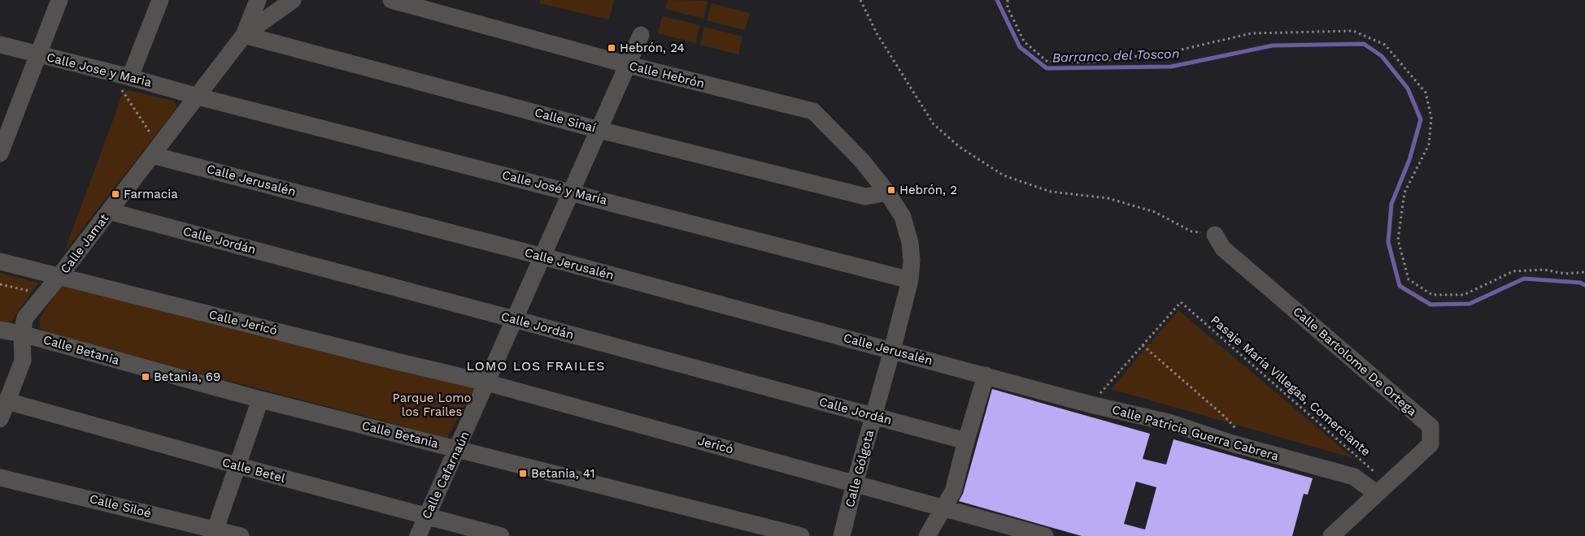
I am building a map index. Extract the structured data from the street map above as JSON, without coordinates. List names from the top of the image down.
{
  "streets": {
    "street": [
      "Calle Jose y Maria",
      "Calle Hebrón",
      "Calle Sinaí",
      "Calle Jerusalén",
      "Calle José y María",
      "Calle Jordán",
      "Calle Jamat",
      "Calle Jericó",
      "Calle Betania",
      "Calle Bartolome De Ortega",
      "Calle Patricia Guerra Cabrera",
      "Jericó",
      "Calle Gólgota",
      "Calle Betel",
      "Calle Cafarnaún",
      "Calle Siloé"
    ],
    "path": ["Pasaje María Villegas, Comerciante"]
  },
  "crossings": [
    ["Calle Jose y Maria", "Calle José y María"],
    ["Calle Jose y Maria", "Calle Jamat"],
    ["Calle Hebrón", "Calle Sinaí"],
    ["Calle Hebrón", "Calle Gólgota"],
    ["Calle Hebrón", "Calle Cafarnaún"],
    ["Calle Sinaí", "Calle Jamat"],
    ["Calle Sinaí", "Calle Gólgota"],
    ["Calle Sinaí", "Calle Cafarnaún"],
    ["Calle Jerusalén", "Calle Jamat"],
    ["Calle Jerusalén", "Calle Patricia Guerra Cabrera"],
    ["Calle Jerusalén", "Calle Gólgota"],
    ["Calle Jerusalén", "Calle Cafarnaún"],
    ["Calle José y María", "Calle Jamat"],
    ["Calle José y María", "Calle Gólgota"],
    ["Calle José y María", "Calle Cafarnaún"],
    ["Calle Jordán", "Calle Jamat"],
    ["Calle Jordán", "Calle Gólgota"],
    ["Calle Jordán", "Calle Cafarnaún"],
    ["Calle Jamat", "Calle Jericó"],
    ["Calle Jamat", "Calle Betania"],
    ["Calle Jamat", "Calle Betel"],
    ["Calle Jericó", "Jericó"],
    ["Calle Jericó", "Calle Cafarnaún"],
    ["Calle Betania", "Calle Cafarnaún"],
    ["Calle Bartolome De Ortega", "Pasaje María Villegas, Comerciante"],
    ["Calle Bartolome De Ortega", "Calle Patricia Guerra Cabrera"],
    ["Pasaje María Villegas, Comerciante", "Calle Patricia Guerra Cabrera"],
    ["Jericó", "Calle Gólgota"],
    ["Jericó", "Calle Cafarnaún"],
    ["Calle Betel", "Calle Cafarnaún"]
  ],
  "districts": ["LOMO LOS FRAILES"],
  "water": ["Barranco del Toscon"],
  "parks": ["Parque Lomo los Frailes"],
  "places": {
    "transit": [
      "Hebrón, 24",
      "Hebrón, 2",
      "Farmacia",
      "Betania, 69",
      "Betania, 41"
    ]
  }
}
